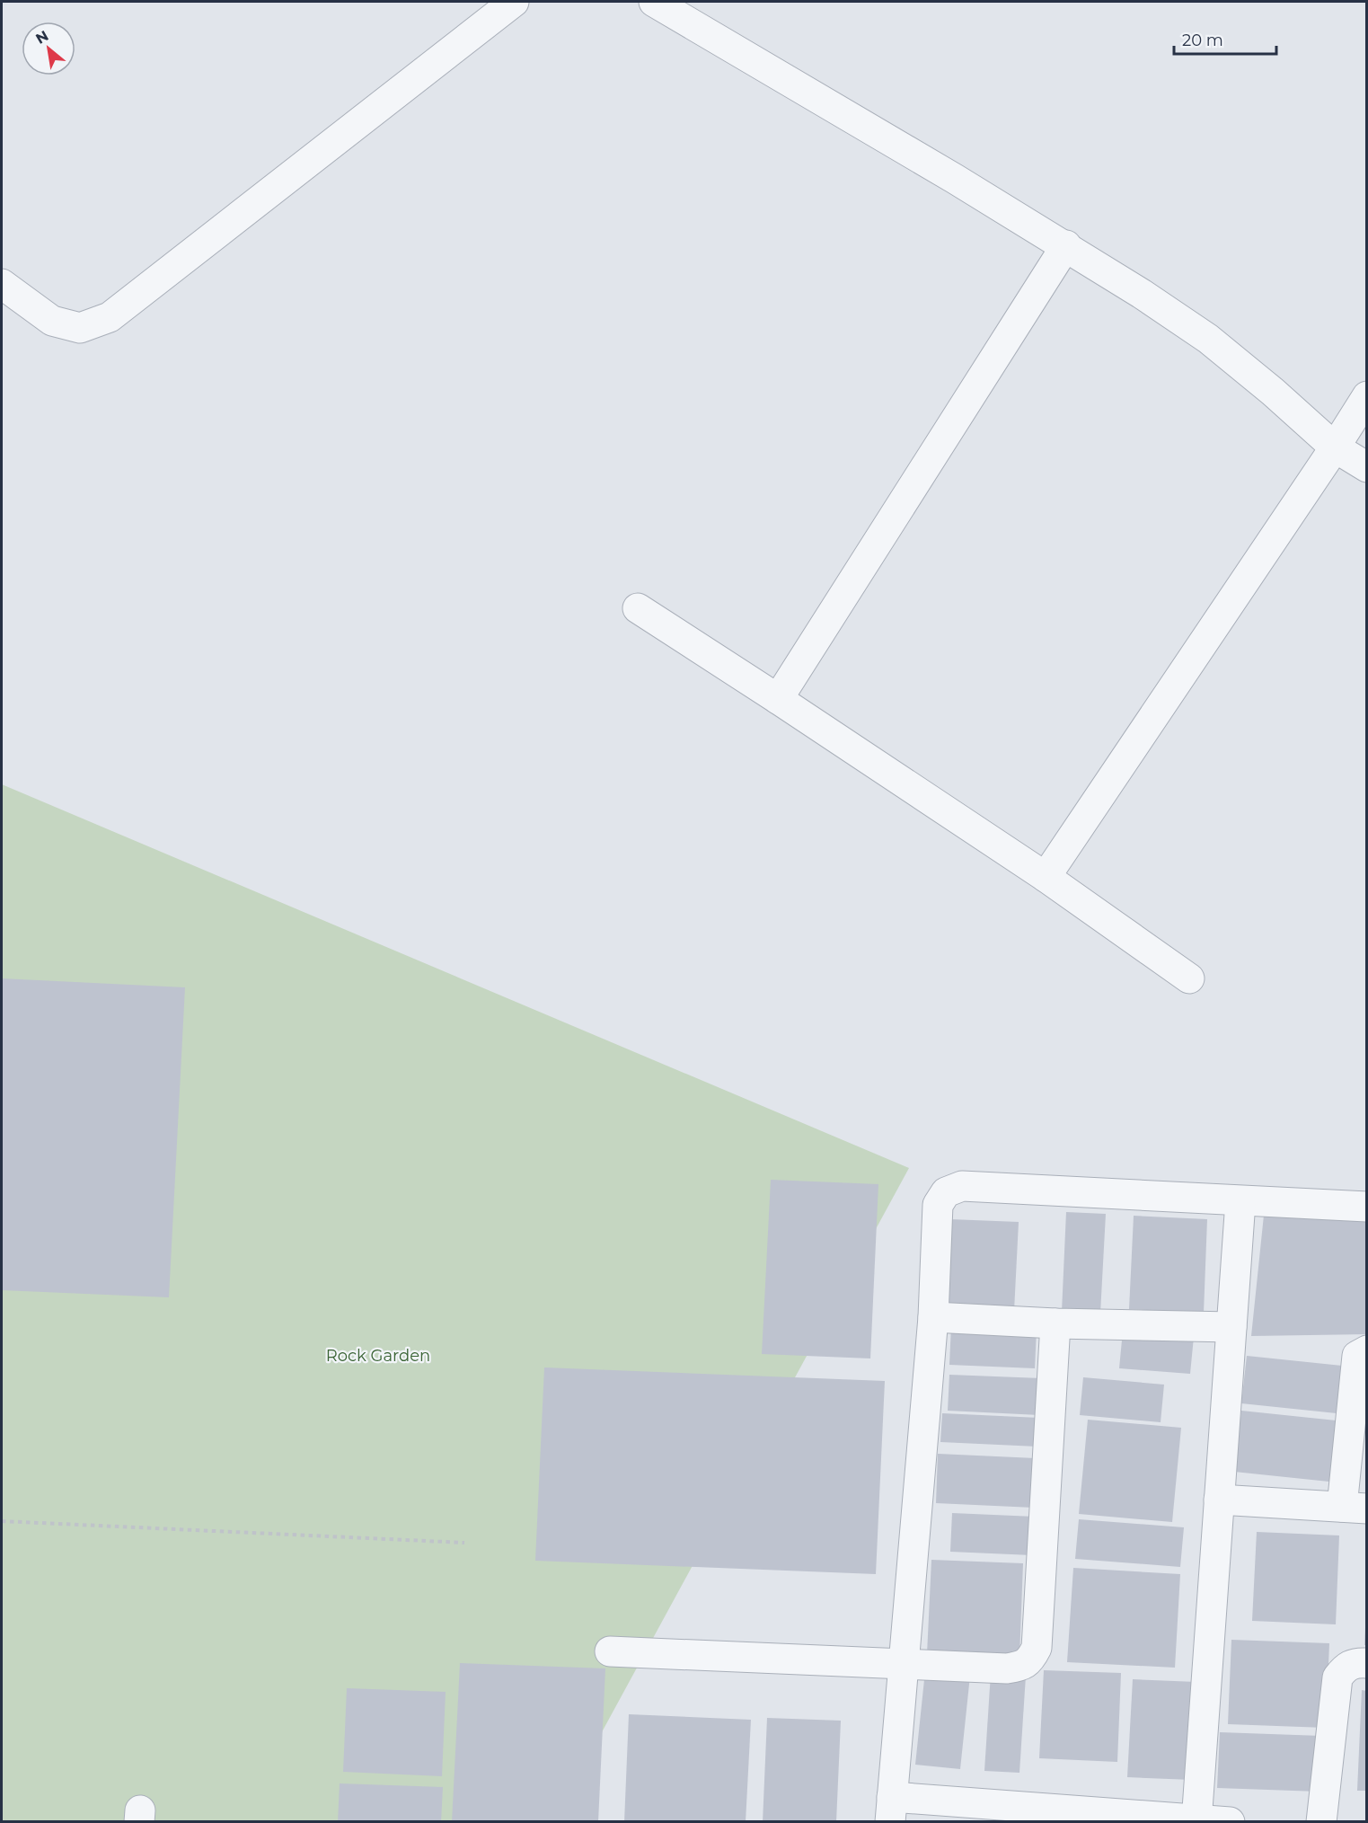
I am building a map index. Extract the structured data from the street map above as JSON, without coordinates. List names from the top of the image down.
{
  "parks": ["Rock Garden"],
  "scale_bar": "20 m",
  "north": "top left"
}
